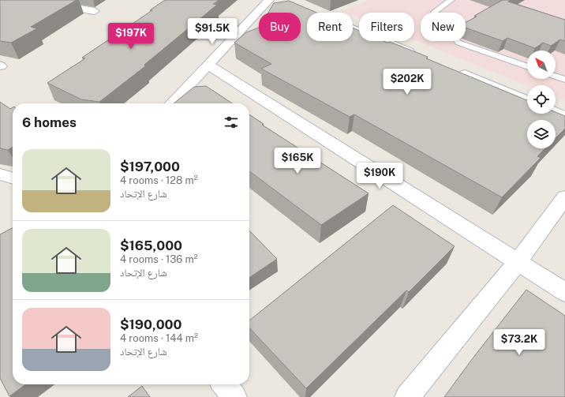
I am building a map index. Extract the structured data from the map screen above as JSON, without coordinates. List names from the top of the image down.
{
  "north": "top left",
  "page": {
    "chip": [
      "Buy",
      "Rent",
      "Filters",
      "New"
    ],
    "price": [
      "$91.5K",
      "$197K",
      "$202K",
      "$165K",
      "$190K",
      "$73.2K"
    ],
    "heading": "6 homes",
    "list": [
      {
        "name": "$197,000",
        "note": "4 rooms · 128 m² · شارع الإتحاد"
      },
      {
        "name": "$165,000",
        "note": "4 rooms · 136 m² · شارع الإتحاد"
      },
      {
        "name": "$190,000",
        "note": "4 rooms · 144 m² · شارع الإتحاد"
      }
    ]
  }
}
